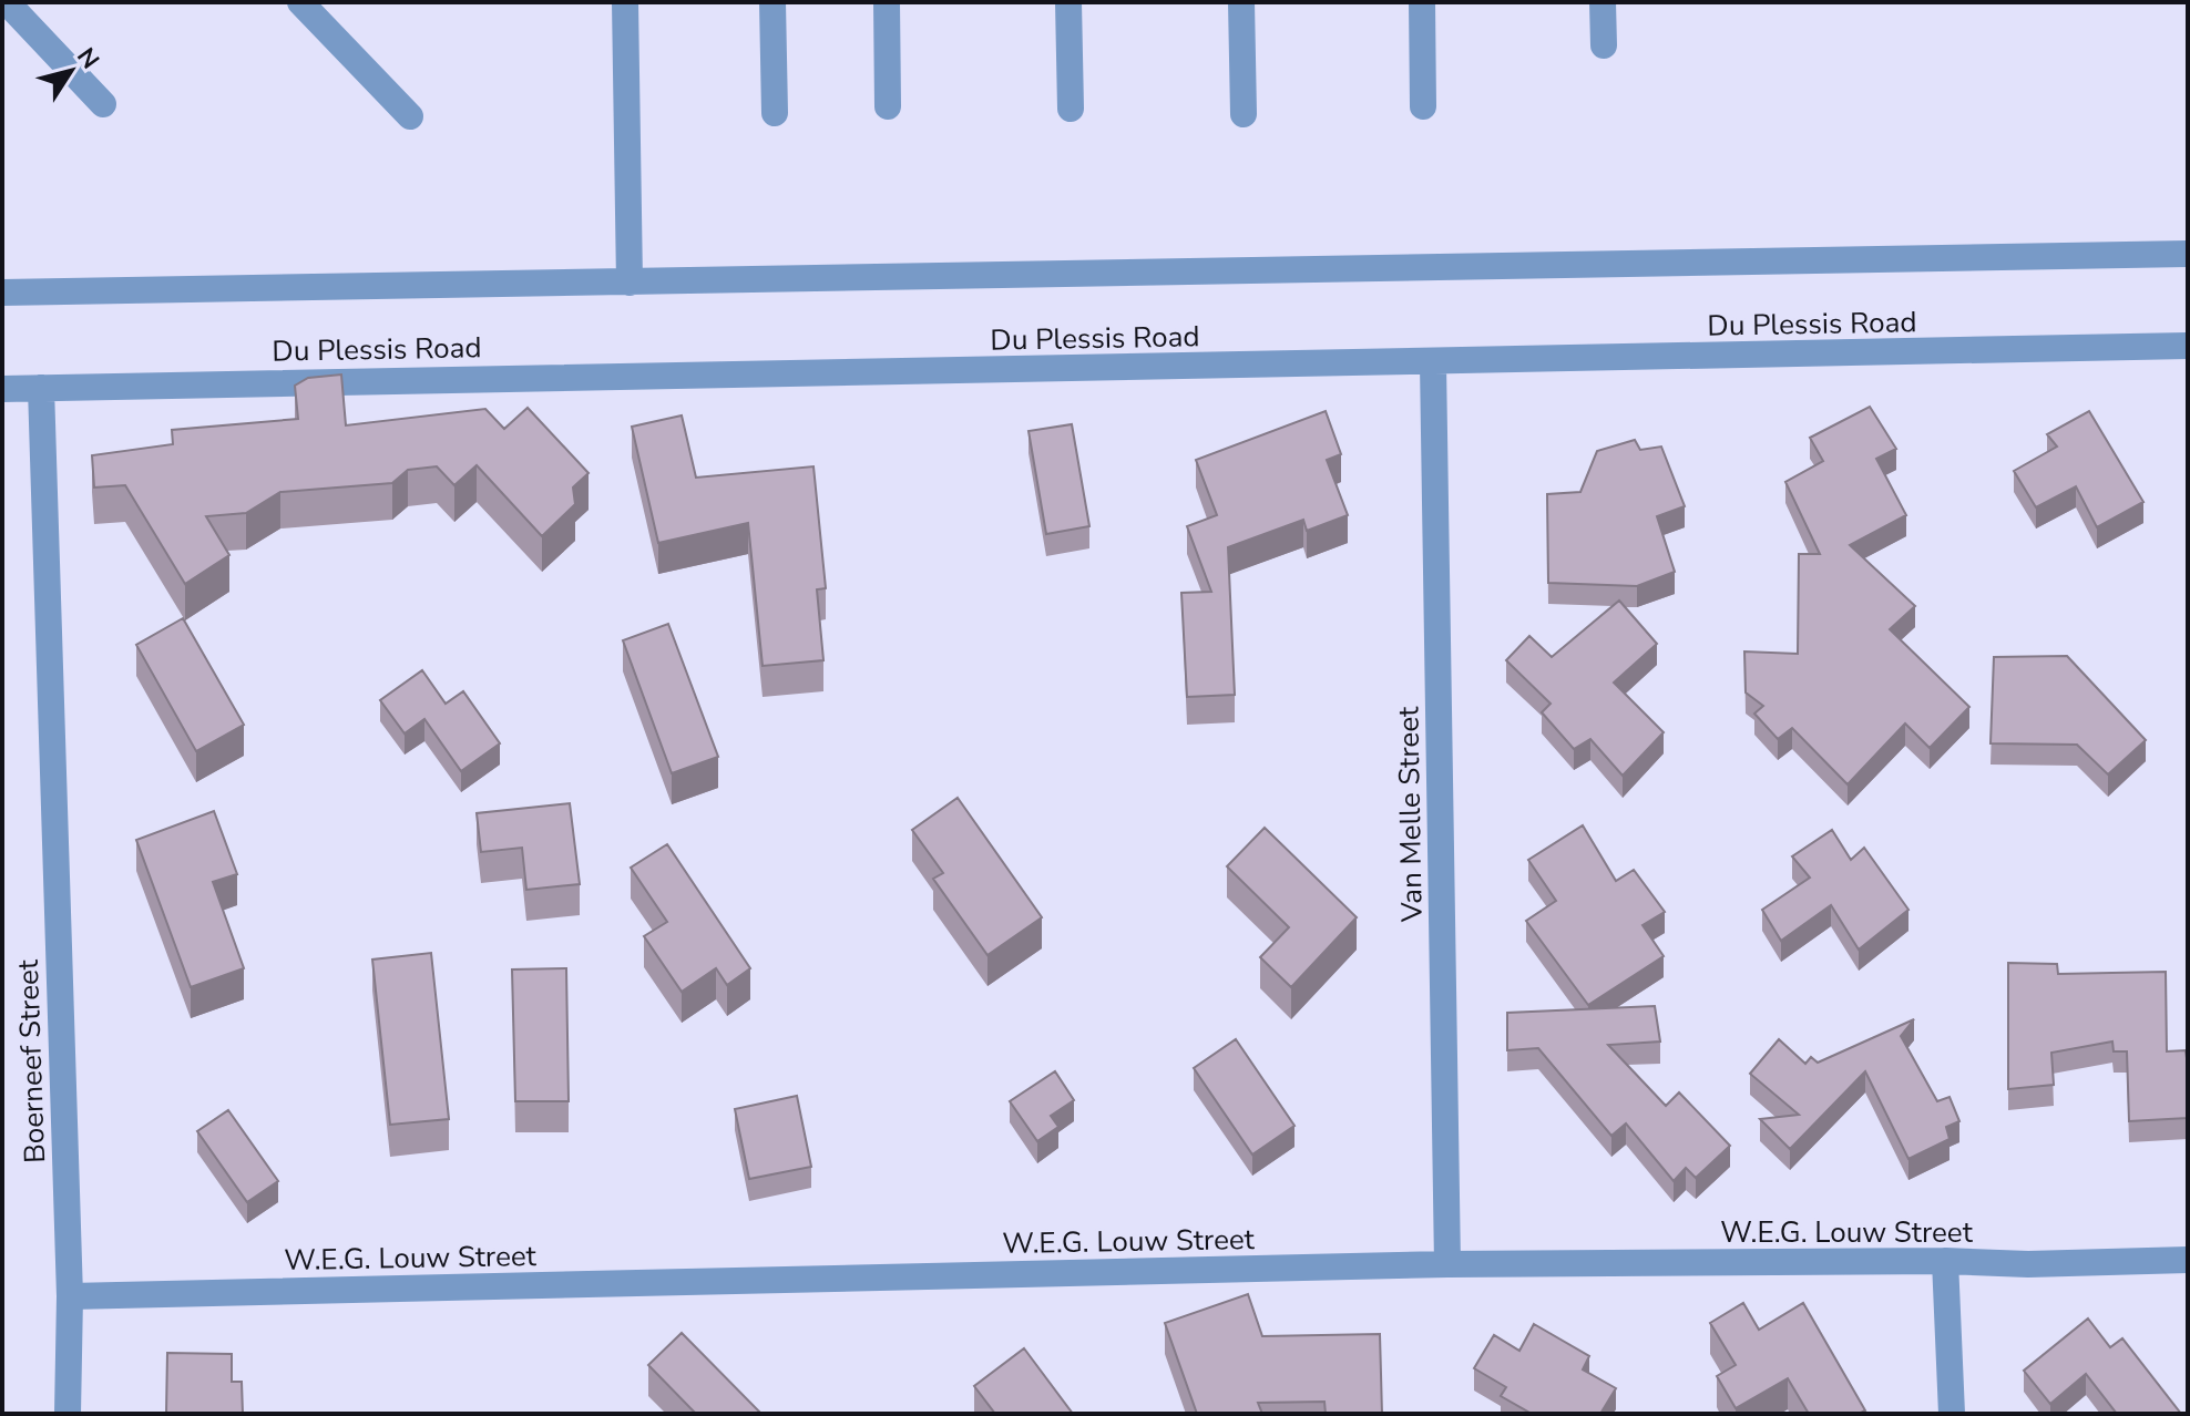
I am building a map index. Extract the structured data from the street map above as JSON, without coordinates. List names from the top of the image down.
{
  "streets": {
    "street": [
      "Du Plessis Road",
      "Van Melle Street",
      "Boerneef Street",
      "W.E.G. Louw Street"
    ]
  },
  "crossings": [
    ["Du Plessis Road", "Van Melle Street"],
    ["Du Plessis Road", "Boerneef Street"],
    ["Van Melle Street", "W.E.G. Louw Street"],
    ["Boerneef Street", "W.E.G. Louw Street"]
  ],
  "north": "top right"
}
